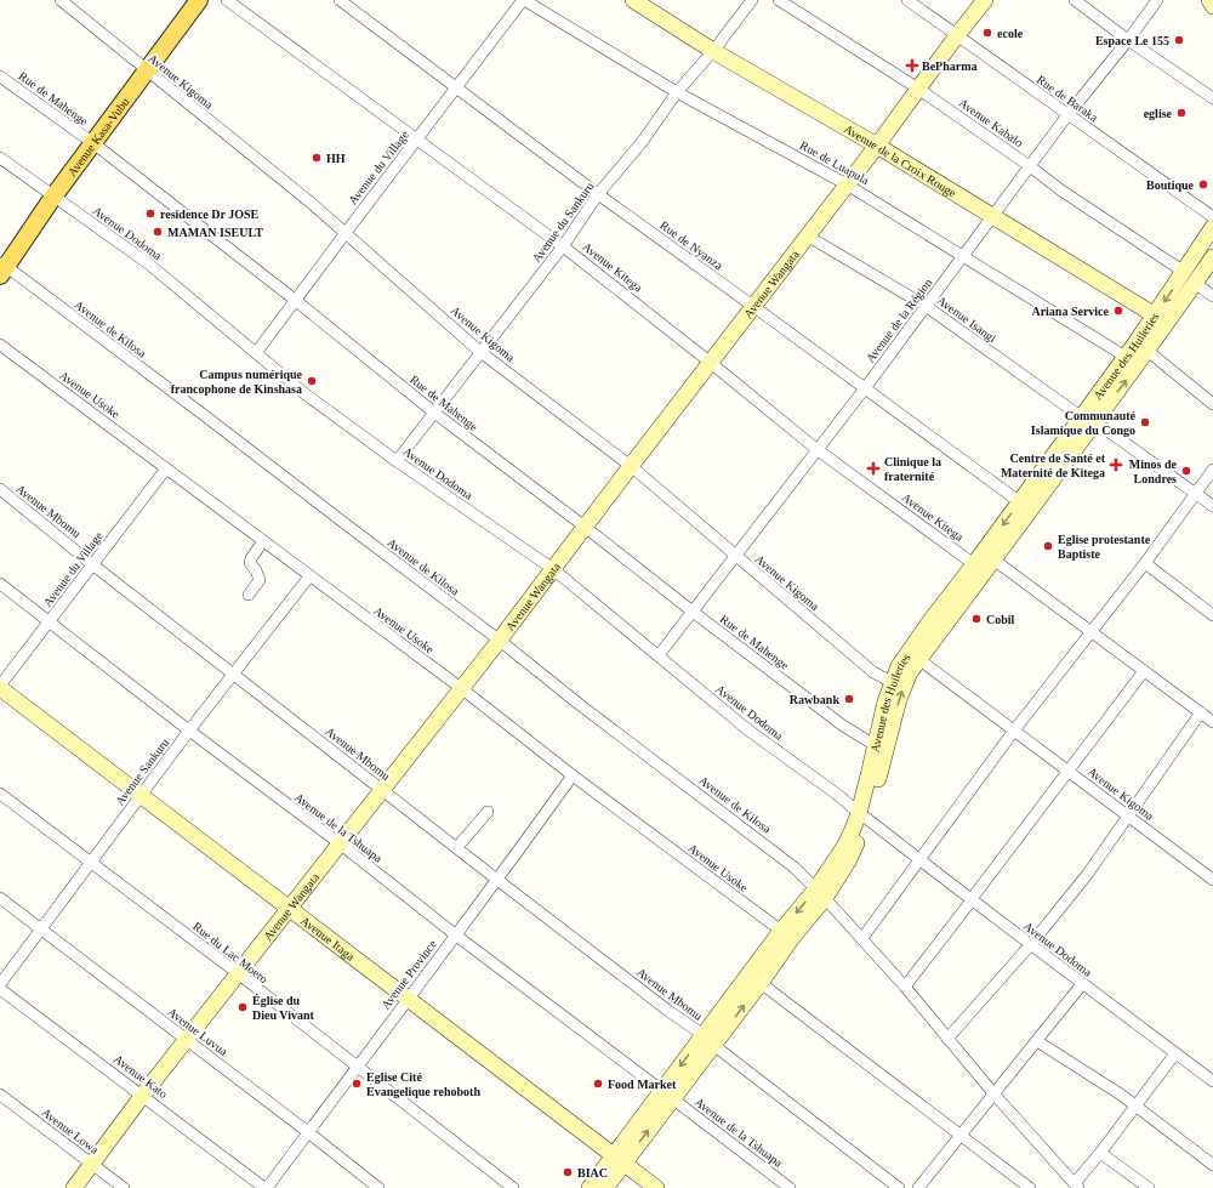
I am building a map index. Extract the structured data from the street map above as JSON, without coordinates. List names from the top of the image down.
{
  "streets": {
    "main road": ["Avenue Kasa-Vubu"],
    "street": [
      "Avenue Kigoma",
      "Rue de Mahenge",
      "Rue de Baraka",
      "Avenue Kabalo",
      "Avenue de la Croix Rouge",
      "Rue de Luapula",
      "Avenue du Village",
      "Avenue du Sankuru",
      "Avenue Dodoma",
      "Rue de Nyanza",
      "Avenue Kitega",
      "Avenue Wangata",
      "Avenue Isangi",
      "Avenue de la Région",
      "Avenue de Kilosa",
      "Avenue des Huileries",
      "Avenue Usoke",
      "Avenue Mbomu",
      "Avenue Sankuru",
      "Avenue de la Tshuapa",
      "Avenue Itaga",
      "Rue du Lac Moero",
      "Avenue Province",
      "Avenue Luvua",
      "Avenue Kato",
      "Avenue Lowa"
    ]
  },
  "crossings": [
    ["Avenue Kigoma", "Avenue Kasa-Vubu"],
    ["Avenue Kigoma", "Avenue du Village"],
    ["Avenue Kigoma", "Avenue du Sankuru"],
    ["Avenue Kigoma", "Avenue Wangata"],
    ["Avenue Kigoma", "Avenue de la Région"],
    ["Avenue Kigoma", "Avenue des Huileries"],
    ["Rue de Mahenge", "Avenue Kasa-Vubu"],
    ["Rue de Mahenge", "Avenue du Village"],
    ["Rue de Mahenge", "Avenue du Sankuru"],
    ["Rue de Mahenge", "Avenue Wangata"],
    ["Rue de Mahenge", "Avenue de la Région"],
    ["Rue de Mahenge", "Avenue des Huileries"],
    ["Rue de Baraka", "Avenue Wangata"],
    ["Rue de Baraka", "Avenue de la Région"],
    ["Avenue Kabalo", "Avenue Wangata"],
    ["Avenue Kabalo", "Avenue de la Région"],
    ["Avenue Kabalo", "Avenue des Huileries"],
    ["Avenue Kasa-Vubu", "Avenue Dodoma"],
    ["Avenue Kasa-Vubu", "Avenue de Kilosa"],
    ["Avenue de la Croix Rouge", "Avenue du Sankuru"],
    ["Avenue de la Croix Rouge", "Avenue Wangata"],
    ["Avenue de la Croix Rouge", "Avenue de la Région"],
    ["Avenue de la Croix Rouge", "Avenue des Huileries"],
    ["Rue de Luapula", "Avenue du Village"],
    ["Rue de Luapula", "Avenue du Sankuru"],
    ["Rue de Luapula", "Avenue Wangata"],
    ["Rue de Luapula", "Avenue de la Région"],
    ["Rue de Luapula", "Avenue des Huileries"],
    ["Avenue du Village", "Avenue Dodoma"],
    ["Avenue du Village", "Rue de Nyanza"],
    ["Avenue du Village", "Avenue Kitega"],
    ["Avenue du Village", "Avenue Usoke"],
    ["Avenue du Village", "Avenue Mbomu"],
    ["Avenue du Village", "Avenue de la Tshuapa"],
    ["Avenue du Village", "Avenue Itaga"],
    ["Avenue du Sankuru", "Avenue Dodoma"],
    ["Avenue du Sankuru", "Rue de Nyanza"],
    ["Avenue du Sankuru", "Avenue Kitega"],
    ["Avenue Dodoma", "Avenue Wangata"],
    ["Avenue Dodoma", "Avenue de la Région"],
    ["Avenue Dodoma", "Avenue des Huileries"],
    ["Rue de Nyanza", "Avenue Wangata"],
    ["Rue de Nyanza", "Avenue de la Région"],
    ["Rue de Nyanza", "Avenue des Huileries"],
    ["Avenue Kitega", "Avenue Wangata"],
    ["Avenue Kitega", "Avenue de la Région"],
    ["Avenue Kitega", "Avenue des Huileries"],
    ["Avenue Wangata", "Avenue Isangi"],
    ["Avenue Wangata", "Avenue de Kilosa"],
    ["Avenue Wangata", "Avenue Usoke"],
    ["Avenue Wangata", "Avenue Mbomu"],
    ["Avenue Wangata", "Avenue de la Tshuapa"],
    ["Avenue Wangata", "Avenue Itaga"],
    ["Avenue Wangata", "Rue du Lac Moero"],
    ["Avenue Wangata", "Avenue Luvua"],
    ["Avenue Wangata", "Avenue Kato"],
    ["Avenue Wangata", "Avenue Lowa"],
    ["Avenue Isangi", "Avenue de la Région"],
    ["Avenue Isangi", "Avenue des Huileries"],
    ["Avenue de Kilosa", "Avenue des Huileries"],
    ["Avenue des Huileries", "Avenue Usoke"],
    ["Avenue des Huileries", "Avenue Mbomu"],
    ["Avenue des Huileries", "Avenue de la Tshuapa"],
    ["Avenue des Huileries", "Avenue Itaga"],
    ["Avenue Usoke", "Avenue Sankuru"],
    ["Avenue Usoke", "Avenue Province"],
    ["Avenue Mbomu", "Avenue Sankuru"],
    ["Avenue Mbomu", "Avenue Province"],
    ["Avenue Sankuru", "Avenue de la Tshuapa"],
    ["Avenue Sankuru", "Avenue Itaga"],
    ["Avenue Sankuru", "Rue du Lac Moero"],
    ["Avenue Sankuru", "Avenue Luvua"],
    ["Avenue de la Tshuapa", "Avenue Province"],
    ["Avenue Itaga", "Avenue Province"],
    ["Rue du Lac Moero", "Avenue Province"],
    ["Avenue Province", "Avenue Luvua"],
    ["Avenue Province", "Avenue Kato"]
  ],
  "places": {
    "other": [
      "ecole",
      "Espace Le 155",
      "eglise",
      "HH",
      "Boutique",
      "residence Dr JOSE",
      "MAMAN ISEULT",
      "Ariana Service",
      "Campus numérique francophone de Kinshasa",
      "Communauté Islamique du Congo",
      "Minos de Londres",
      "Eglise protestante Baptiste",
      "Cobil",
      "Rawbank",
      "Église du Dieu Vivant",
      "Eglise Cité Evangelique rehoboth",
      "Food Market",
      "BIAC"
    ],
    "health": ["BePharma", "Centre de Santé et Maternité de Kitega", "Clinique la fraternité"]
  }
}
